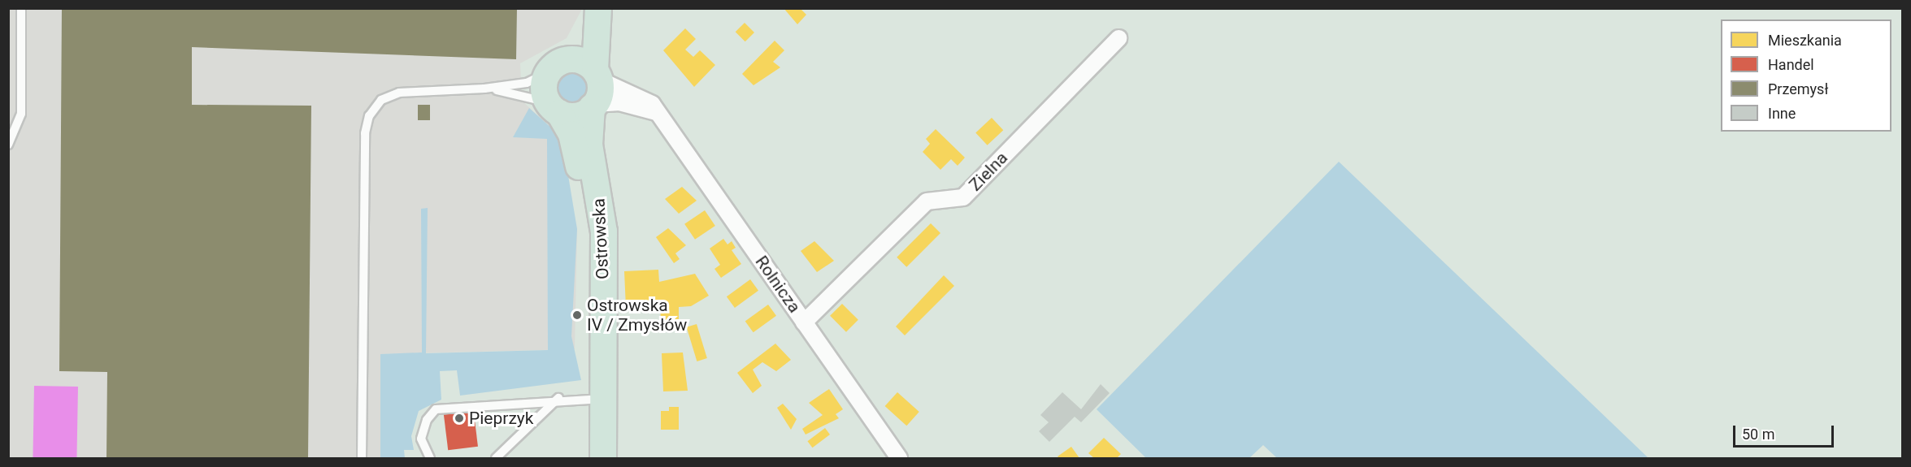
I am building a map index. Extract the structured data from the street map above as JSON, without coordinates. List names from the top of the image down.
{
  "streets": {
    "main road": ["Ostrowska"],
    "street": ["Zielna", "Rolnicza"]
  },
  "crossings": [
    ["Zielna", "Rolnicza"],
    ["Ostrowska", "Rolnicza"]
  ],
  "places": ["Ostrowska IV / Zmysłów", "Pieprzyk"],
  "legend": [
    "Mieszkania",
    "Handel",
    "Przemysł",
    "Inne"
  ],
  "scale_bar": "50 m"
}
